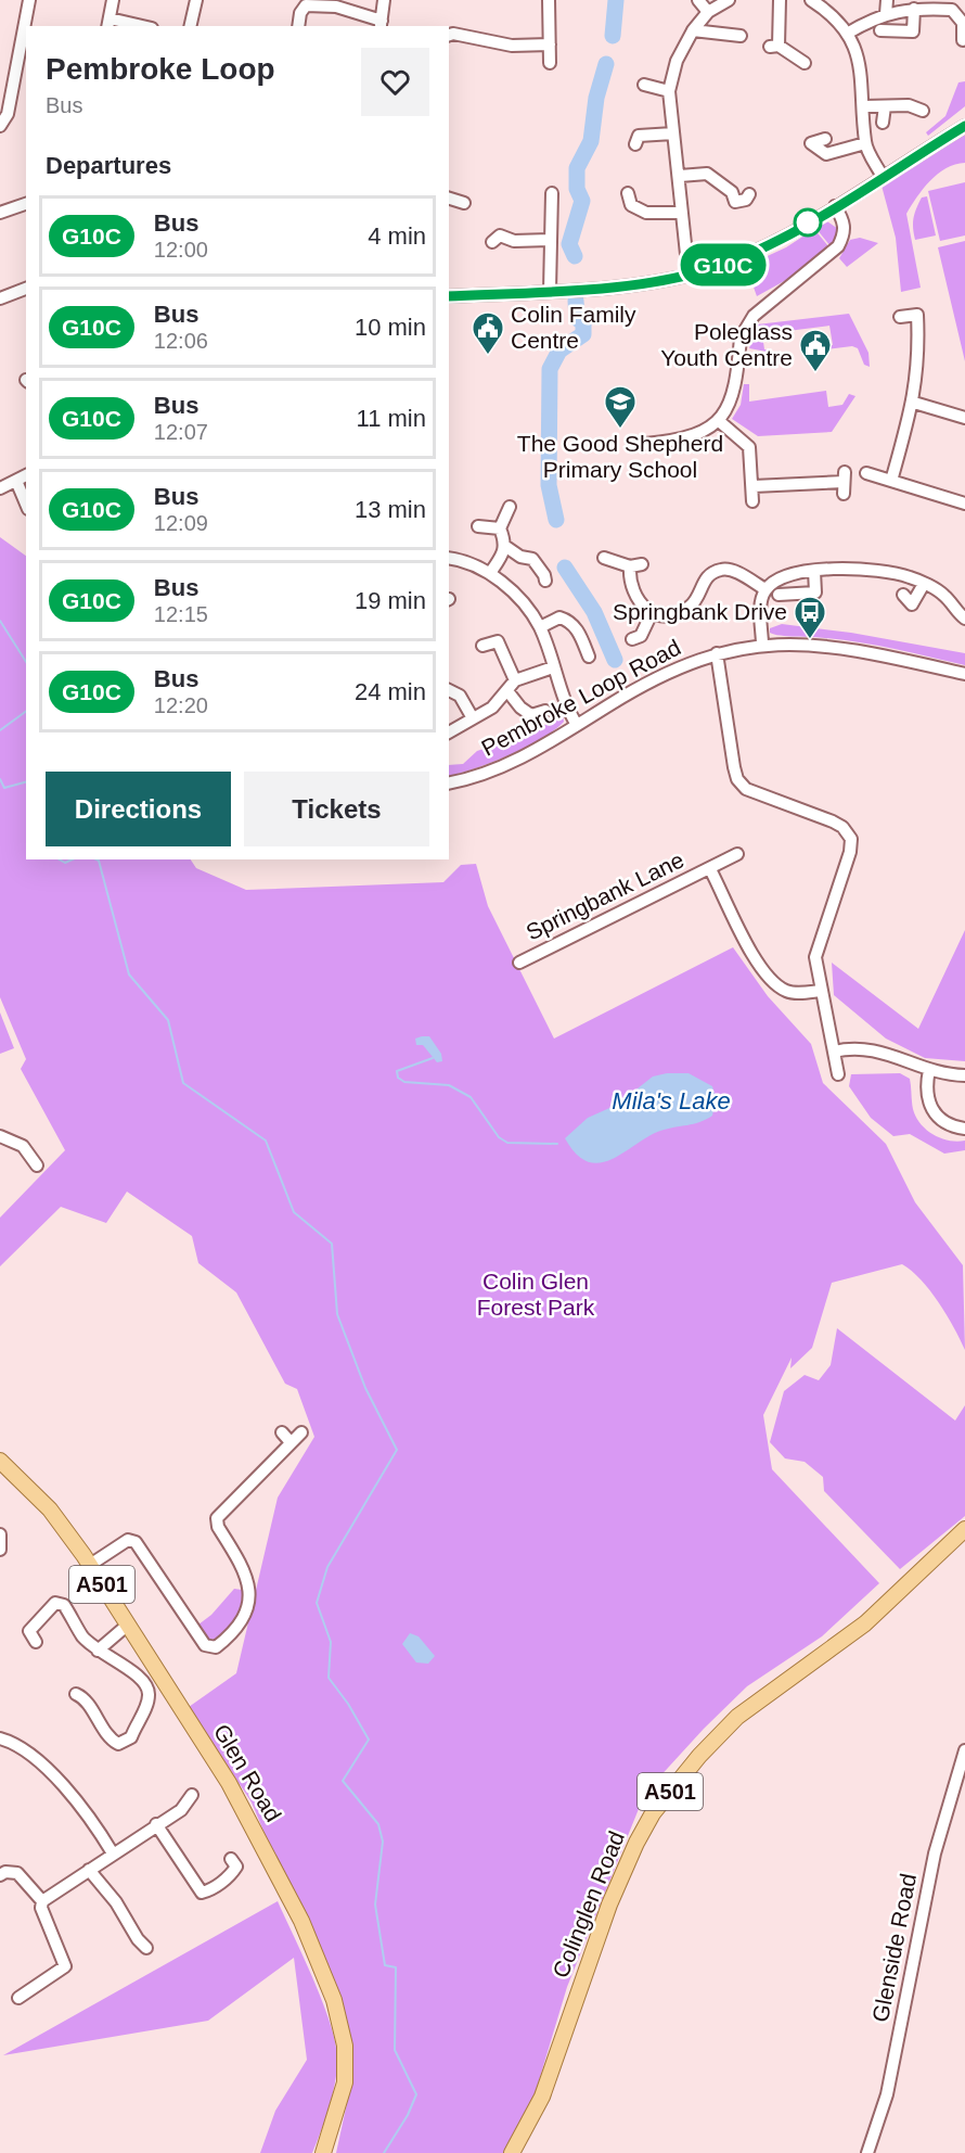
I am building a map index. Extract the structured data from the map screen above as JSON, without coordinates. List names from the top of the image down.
{
  "streets": {
    "main road": ["A501", "Glen Road", "Colinglen Road"],
    "street": ["Pembroke Loop Road", "Springbank Lane", "Glenside Road"]
  },
  "water": ["Mila's Lake"],
  "parks": ["Colin Glen Forest Park"],
  "places": {
    "public building": ["Colin Family Centre", "Poleglass Youth Centre"],
    "school or university": ["The Good Shepherd Primary School"],
    "bus stop": ["Springbank Drive"]
  },
  "lines": ["bus line G10C"],
  "page": {
    "on_map": "G10C",
    "heading": [
      ["Pembroke Loop", "Bus"],
      "Departures"
    ],
    "list": [
      {
        "mark": "G10C",
        "name": "Bus",
        "note": "12:00",
        "value": "4 min"
      },
      {
        "mark": "G10C",
        "name": "Bus",
        "note": "12:06",
        "value": "10 min"
      },
      {
        "mark": "G10C",
        "name": "Bus",
        "note": "12:07",
        "value": "11 min"
      },
      {
        "mark": "G10C",
        "name": "Bus",
        "note": "12:09",
        "value": "13 min"
      },
      {
        "mark": "G10C",
        "name": "Bus",
        "note": "12:15",
        "value": "19 min"
      },
      {
        "mark": "G10C",
        "name": "Bus",
        "note": "12:20",
        "value": "24 min"
      }
    ],
    "buttons": ["Directions", "Tickets"]
  }
}
